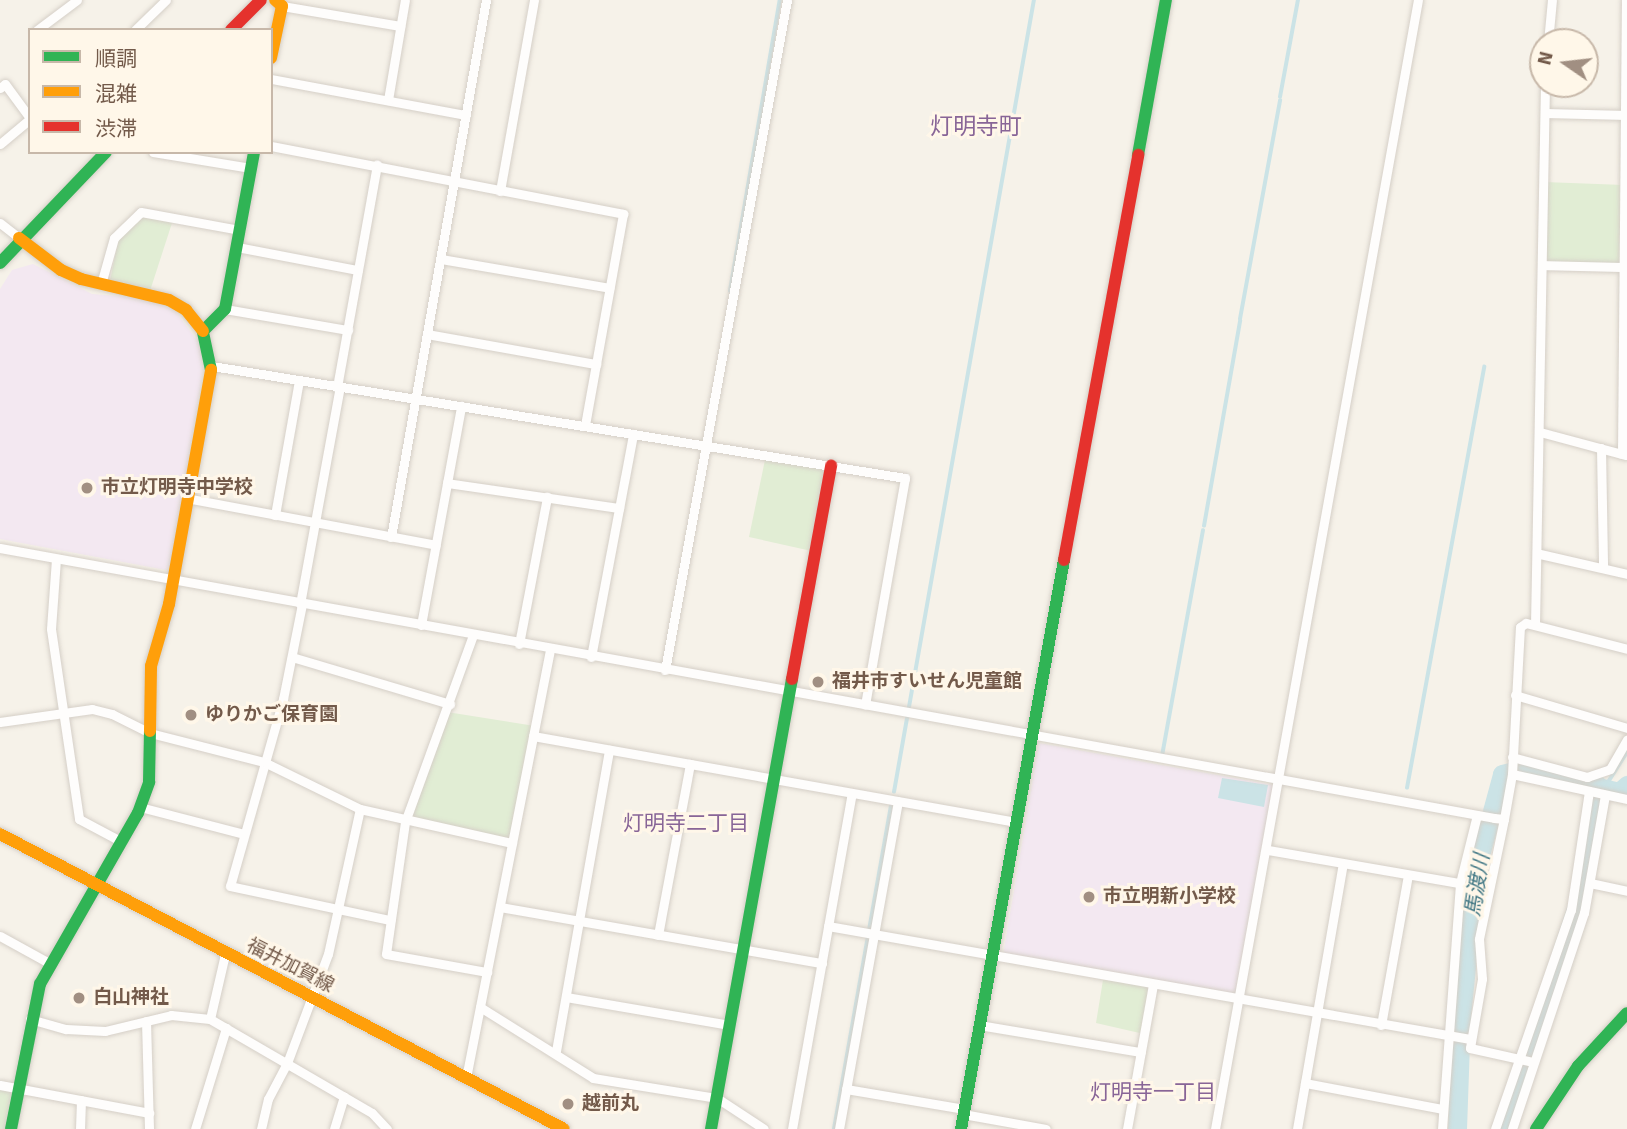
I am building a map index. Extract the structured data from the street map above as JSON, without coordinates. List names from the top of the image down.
{
  "streets": {
    "street": ["福井加賀線"]
  },
  "districts": ["灯明寺町", "灯明寺二丁目", "灯明寺一丁目"],
  "water": ["馬渡川"],
  "places": [
    "市立灯明寺中学校",
    "福井市すいせん児童館",
    "ゆりかご保育園",
    "市立明新小学校",
    "白山神社",
    "越前丸"
  ],
  "legend": ["順調", "混雑", "渋滞"],
  "north": "left"
}
